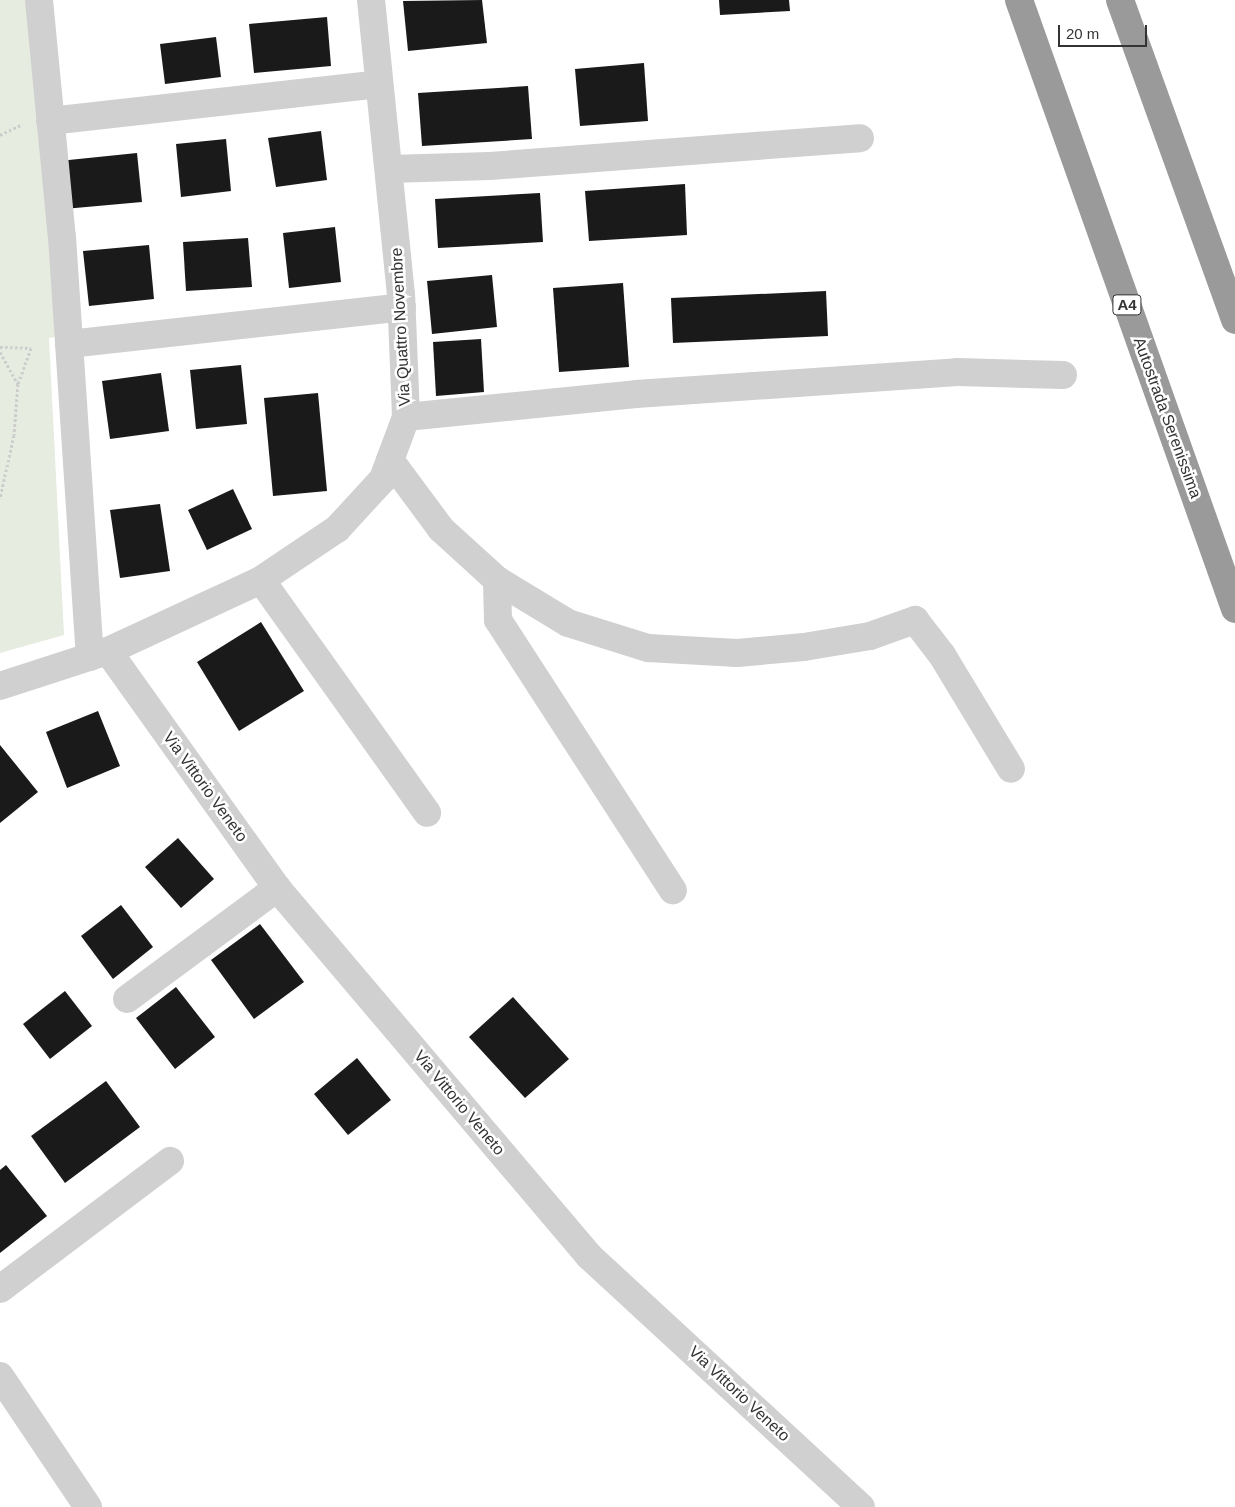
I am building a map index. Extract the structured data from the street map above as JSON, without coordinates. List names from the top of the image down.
{
  "streets": {
    "highway": ["A4", "Autostrada Serenissima"],
    "street": ["Via Quattro Novembre", "Via Vittorio Veneto"]
  },
  "crossings": [
    ["Via Quattro Novembre", "Via Vittorio Veneto"]
  ],
  "scale_bar": "20 m"
}
